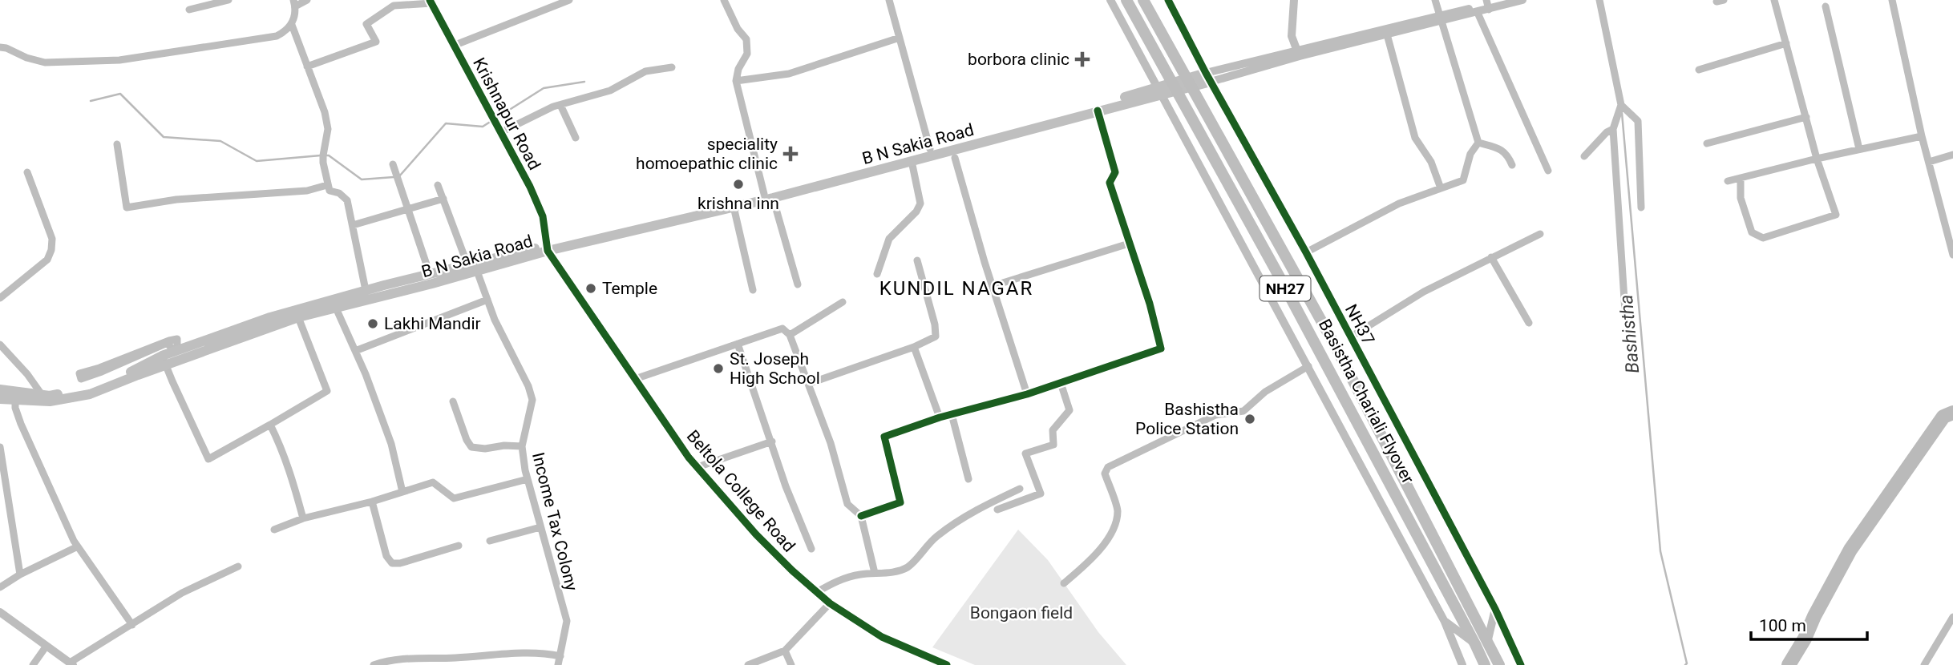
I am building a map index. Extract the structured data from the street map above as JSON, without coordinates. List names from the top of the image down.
{
  "streets": {
    "highway": ["NH27", "Basistha Chariali Flyover"],
    "main road": ["B N Sakia Road"],
    "street": [
      "Krishnapur Road",
      "NH37",
      "Beltola College Road",
      "Income Tax Colony"
    ]
  },
  "crossings": [
    ["Krishnapur Road", "B N Sakia Road"],
    ["Krishnapur Road", "Beltola College Road"],
    ["B N Sakia Road", "Beltola College Road"],
    ["B N Sakia Road", "Income Tax Colony"],
    ["NH27", "Basistha Chariali Flyover"]
  ],
  "districts": ["KUNDIL NAGAR"],
  "water": ["Bashistha"],
  "parks": ["Bongaon field"],
  "places": {
    "health": ["borbora clinic", "speciality homoepathic clinic"],
    "other": [
      "krishna inn",
      "Temple",
      "Lakhi Mandir",
      "St. Joseph High School",
      "Bashistha Police Station"
    ]
  },
  "scale_bar": "100 m"
}
